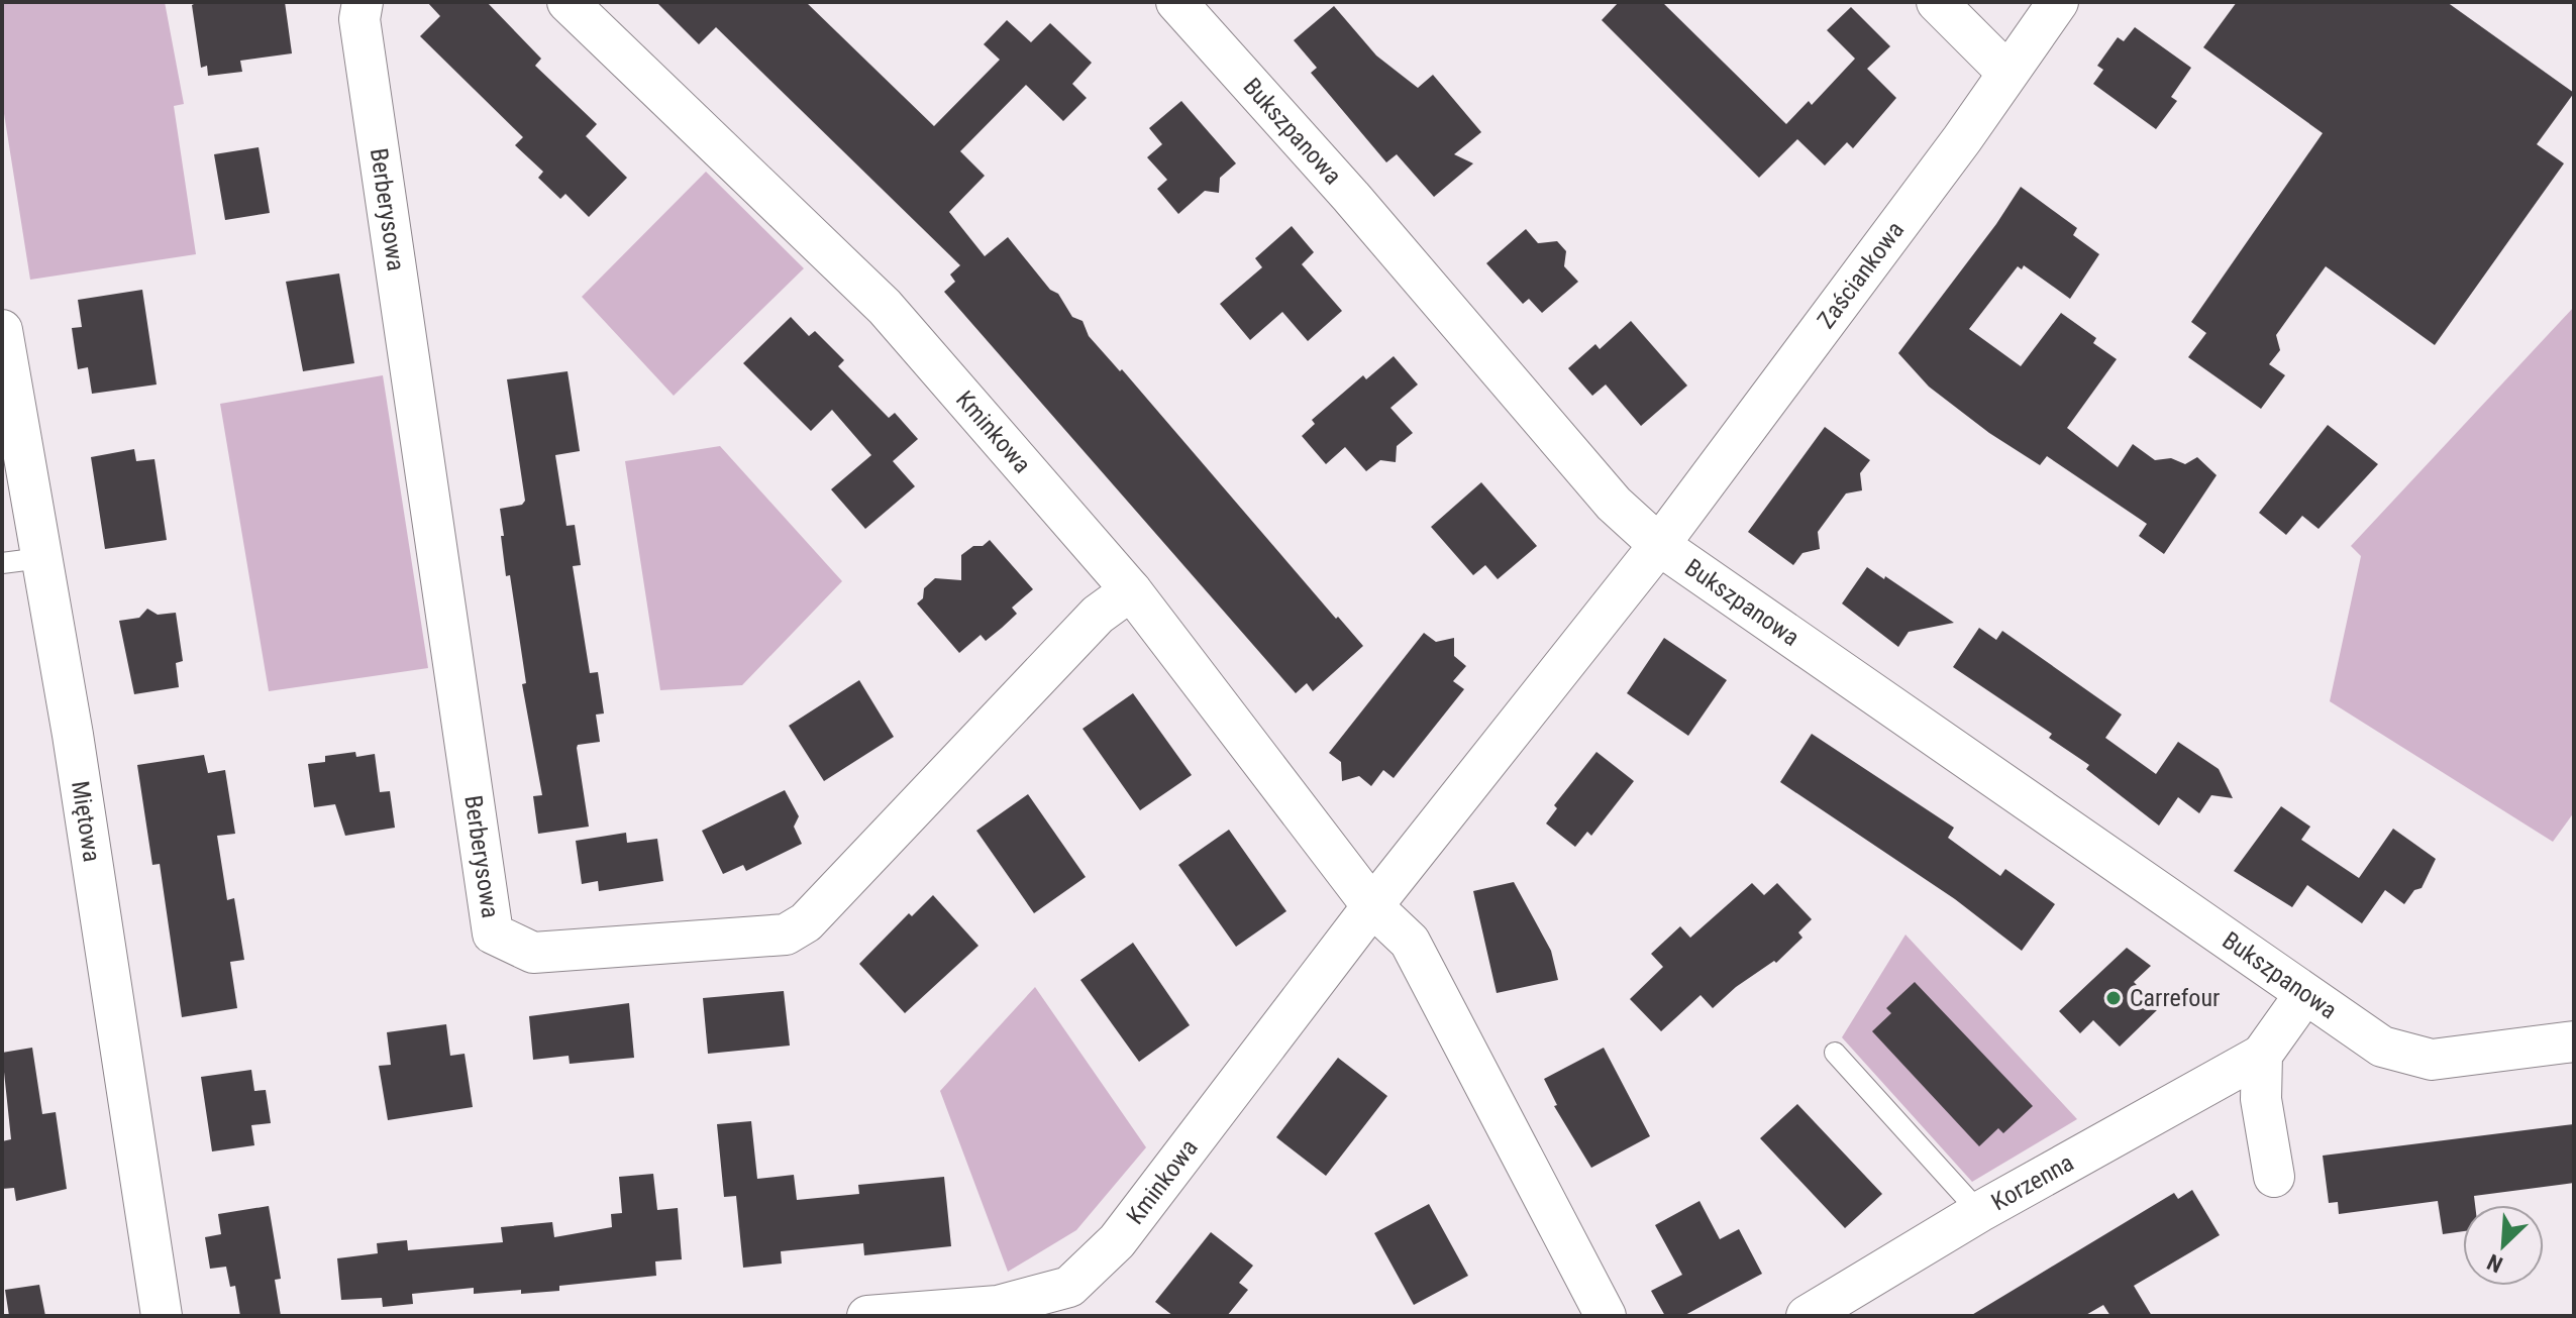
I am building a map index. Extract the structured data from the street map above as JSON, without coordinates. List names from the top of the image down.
{
  "streets": {
    "street": [
      "Bukszpanowa",
      "Berberysowa",
      "Zaściankowa",
      "Kminkowa",
      "Miętowa",
      "Korzenna"
    ]
  },
  "crossings": [
    ["Bukszpanowa", "Zaściankowa"],
    ["Bukszpanowa", "Kminkowa"],
    ["Berberysowa", "Kminkowa"],
    ["Zaściankowa", "Kminkowa"]
  ],
  "places": ["Carrefour"],
  "north": "bottom left"
}
